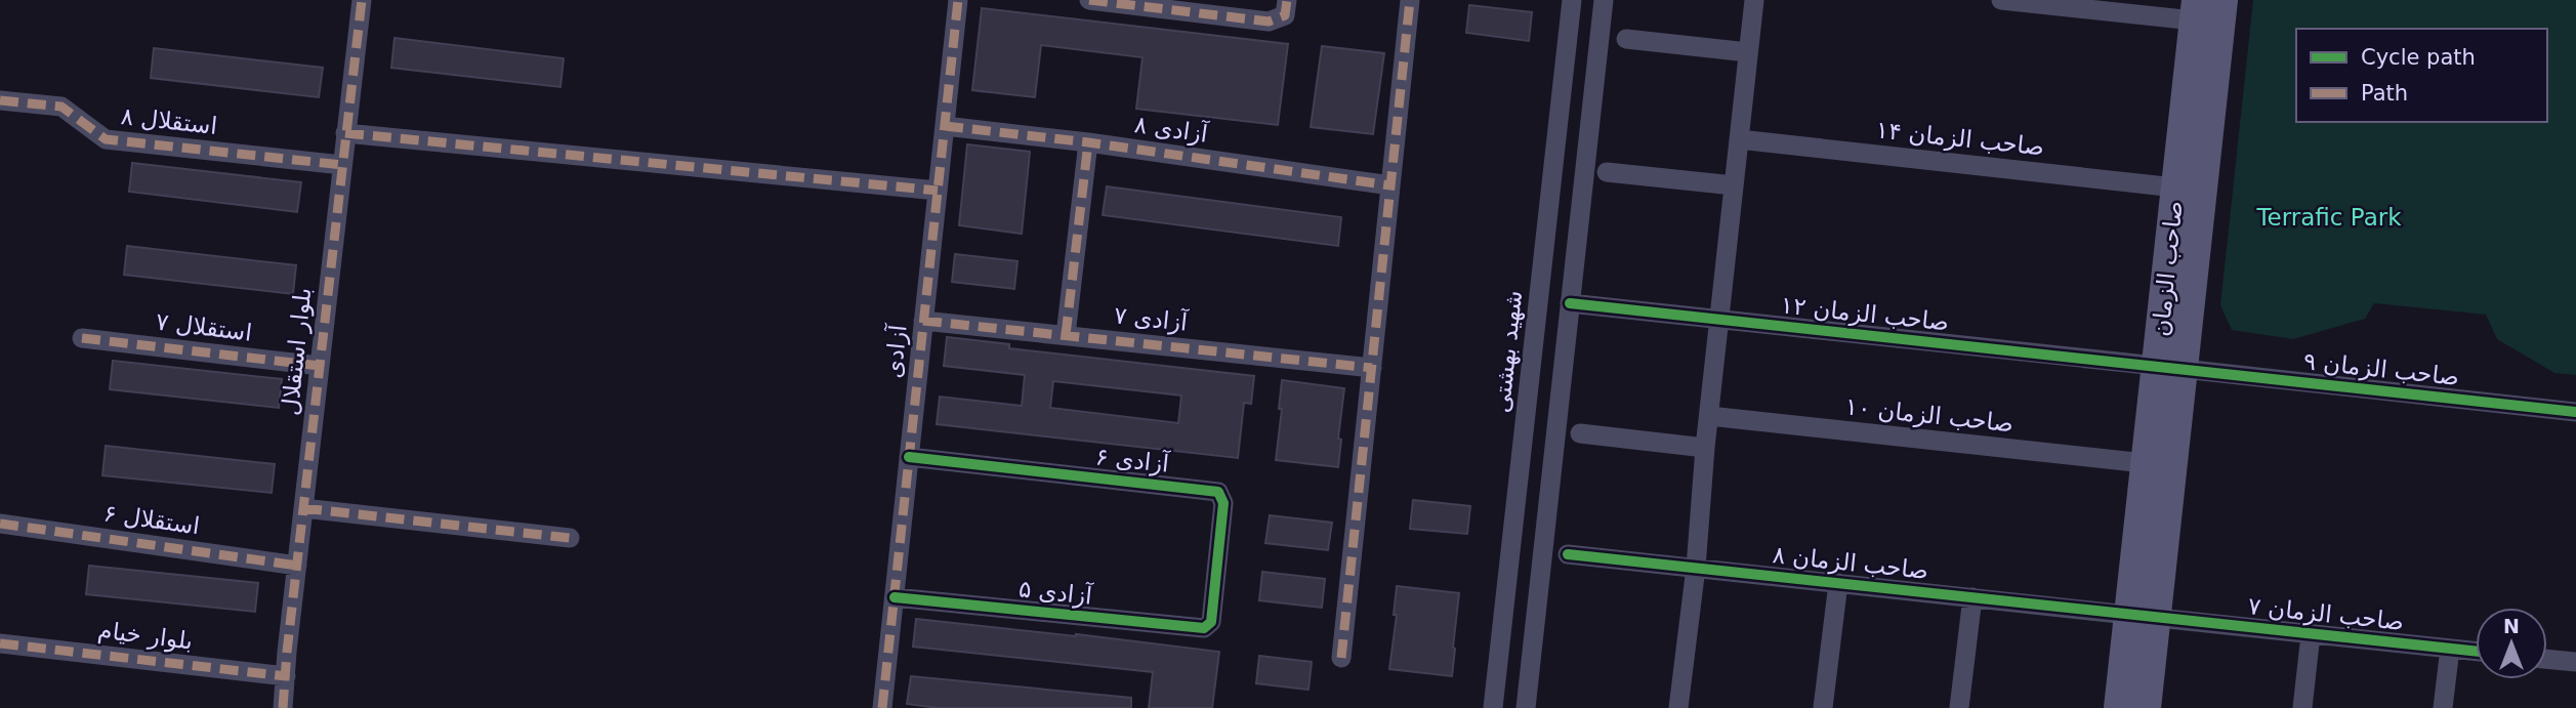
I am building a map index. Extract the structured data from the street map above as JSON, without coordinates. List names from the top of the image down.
{
  "streets": {
    "street": [
      "استقلال ۸",
      "آزادی ۸",
      "صاحب الزمان ۱۴",
      "صاحب الزمان",
      "صاحب الزمان ۱۲",
      "آزادی ۷",
      "استقلال ۷",
      "بلوار استقلال",
      "آزادی",
      "شهید بهشتی",
      "صاحب الزمان ۹",
      "صاحب الزمان ۱۰",
      "آزادی ۶",
      "استقلال ۶",
      "صاحب الزمان ۸",
      "آزادی ۵",
      "صاحب الزمان ۷",
      "بلوار خیام"
    ]
  },
  "crossings": [
    ["استقلال ۸", "بلوار استقلال"],
    ["آزادی ۸", "آزادی"],
    ["صاحب الزمان ۱۴", "صاحب الزمان"],
    ["صاحب الزمان", "صاحب الزمان ۱۲"],
    ["صاحب الزمان", "صاحب الزمان ۹"],
    ["صاحب الزمان", "صاحب الزمان ۱۰"],
    ["صاحب الزمان", "صاحب الزمان ۸"],
    ["صاحب الزمان", "صاحب الزمان ۷"],
    ["صاحب الزمان ۱۲", "صاحب الزمان ۹"],
    ["آزادی ۷", "آزادی"],
    ["استقلال ۷", "بلوار استقلال"],
    ["بلوار استقلال", "استقلال ۶"],
    ["بلوار استقلال", "بلوار خیام"],
    ["آزادی", "آزادی ۶"],
    ["آزادی", "آزادی ۵"],
    ["آزادی ۶", "آزادی ۵"]
  ],
  "parks": ["Terrafic Park"],
  "legend": ["Cycle path", "Path"],
  "north": "top"
}
